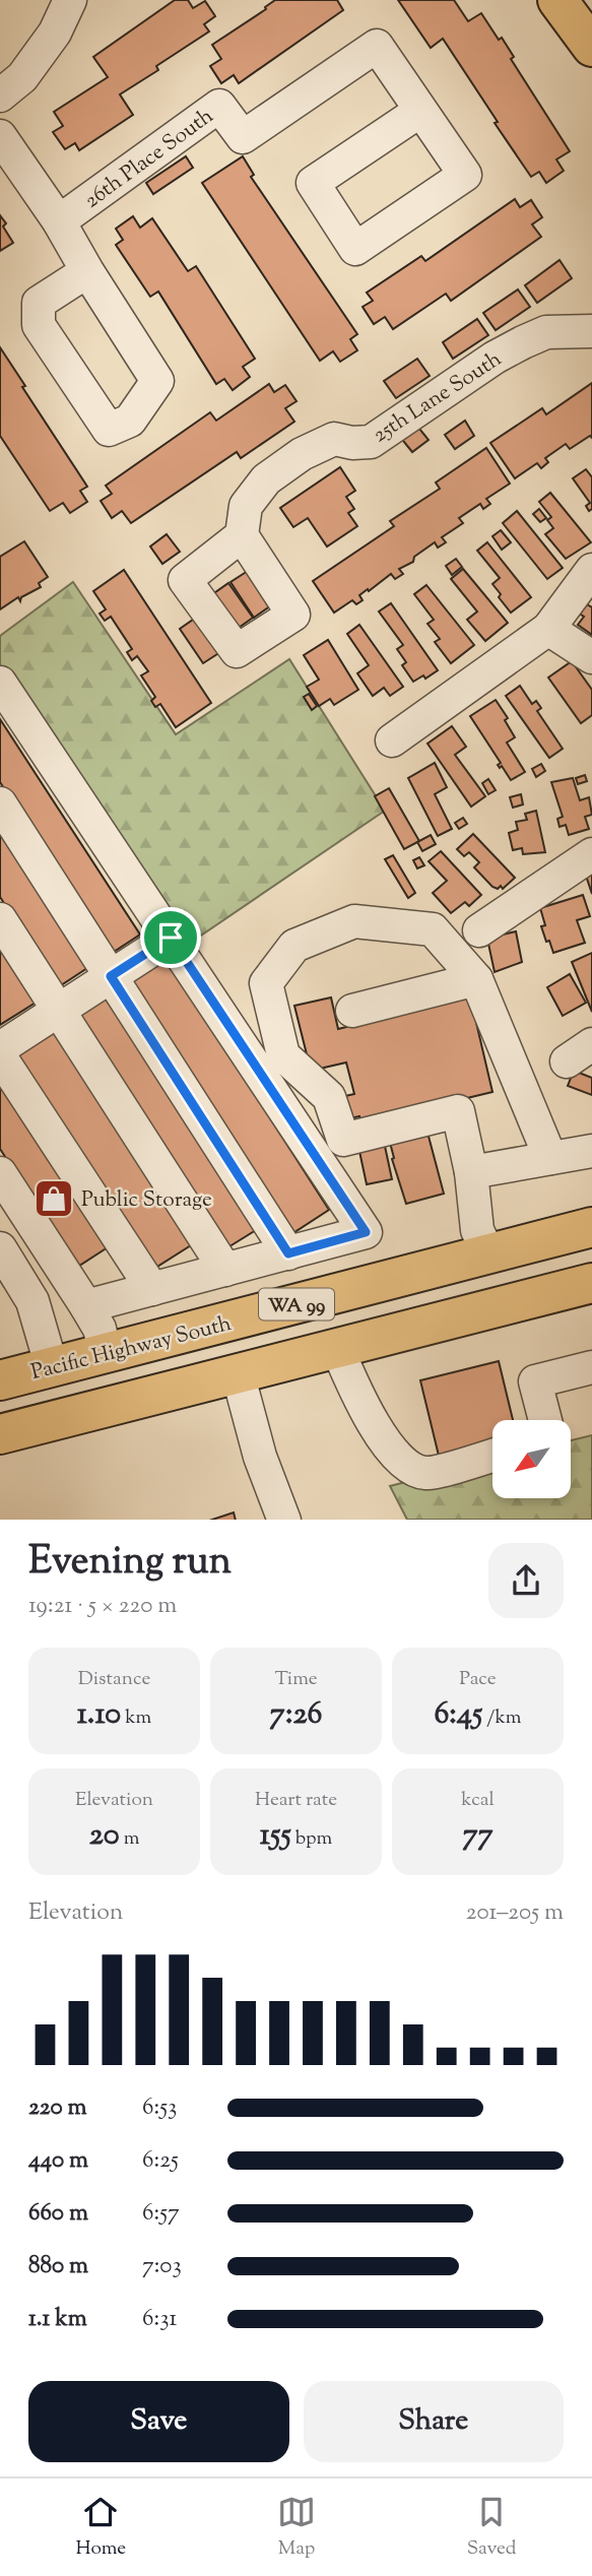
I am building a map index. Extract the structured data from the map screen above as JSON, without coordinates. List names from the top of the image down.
{
  "streets": {
    "main road": ["WA 99", "Pacific Highway South"],
    "street": ["26th Place South", "25th Lane South"]
  },
  "places": {
    "shop": ["Public Storage"]
  },
  "north": "bottom left",
  "page": {
    "heading": ["Evening run", "19:21 · 5 × 220 m"],
    "stats": [
      ["Distance", "1.10 km"],
      ["Time", "7:26"],
      ["Pace", "6:45 /km"],
      ["Elevation", "20 m"],
      ["Heart rate", "155 bpm"],
      ["kcal", "77"]
    ],
    "chart": ["Elevation", "201–205 m"],
    "list": [
      {
        "name": "220 m",
        "note": "6:53"
      },
      {
        "name": "440 m",
        "note": "6:25"
      },
      {
        "name": "660 m",
        "note": "6:57"
      },
      {
        "name": "880 m",
        "note": "7:03"
      },
      {
        "name": "1.1 km",
        "note": "6:31"
      }
    ],
    "buttons": ["Save", "Share"],
    "tabs": ["Home", "Map", "Saved"]
  }
}
